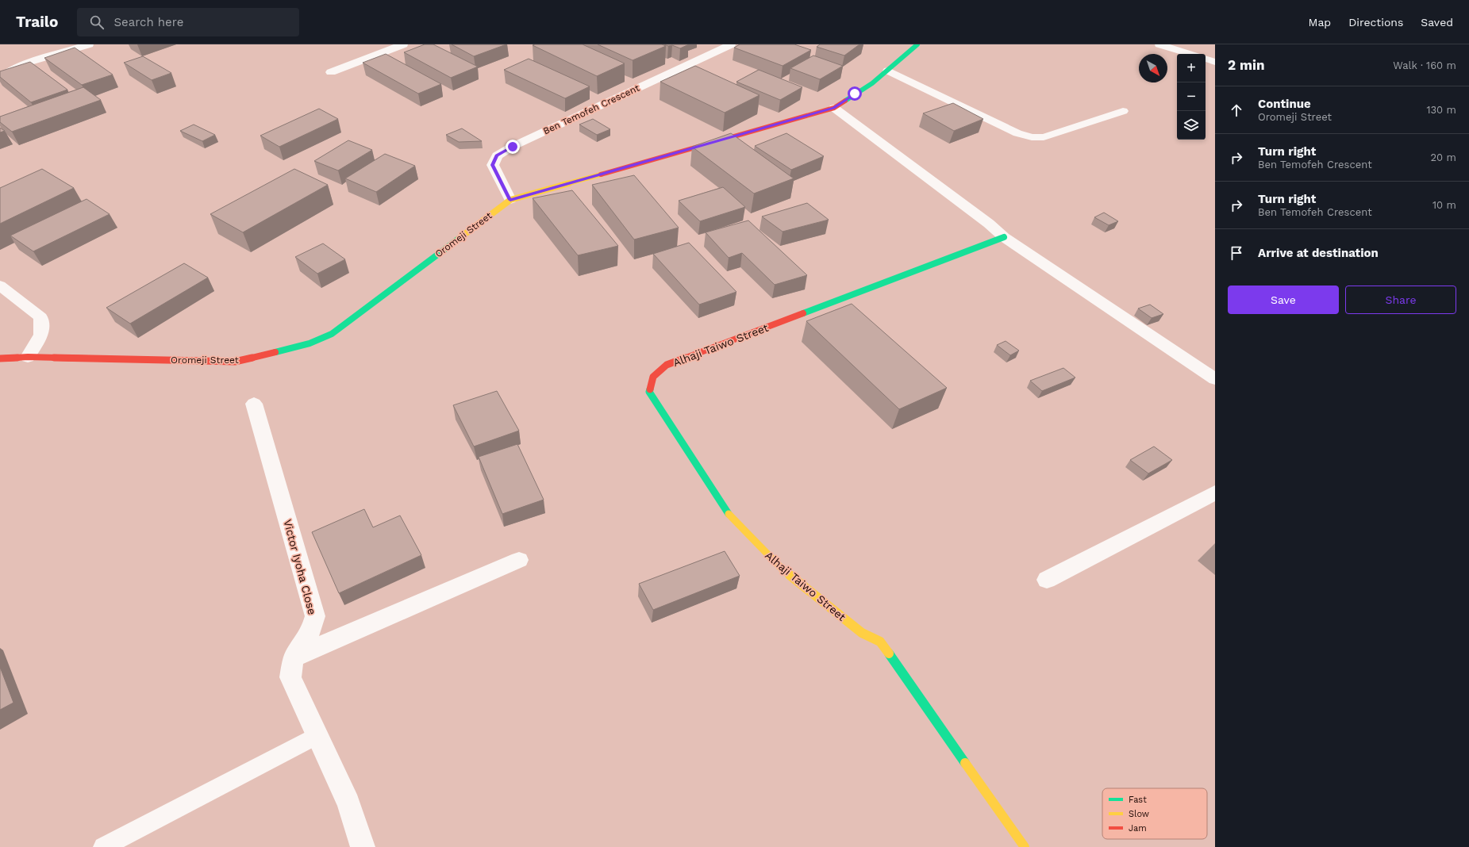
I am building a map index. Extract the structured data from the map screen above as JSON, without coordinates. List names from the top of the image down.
{
  "streets": {
    "street": [
      "Ben Temofeh Crescent",
      "Oromeji Street",
      "Alhaji Taiwo Street",
      "Victor Iyoha Close"
    ]
  },
  "crossings": [
    ["Ben Temofeh Crescent", "Oromeji Street"]
  ],
  "legend": ["Fast", "Slow", "Jam"],
  "north": "bottom right",
  "page": {
    "header": "Trailo",
    "search": "Search here",
    "nav": ["Map", "Directions", "Saved"],
    "heading": ["2 min", "Walk · 160 m"],
    "map_buttons": ["+", "−"],
    "list": [
      ["Continue", "Oromeji Street", "130 m"],
      ["Turn right", "Ben Temofeh Crescent", "20 m"],
      ["Turn right", "Ben Temofeh Crescent", "10 m"],
      "Arrive at destination"
    ],
    "buttons": ["Save", "Share"]
  }
}
